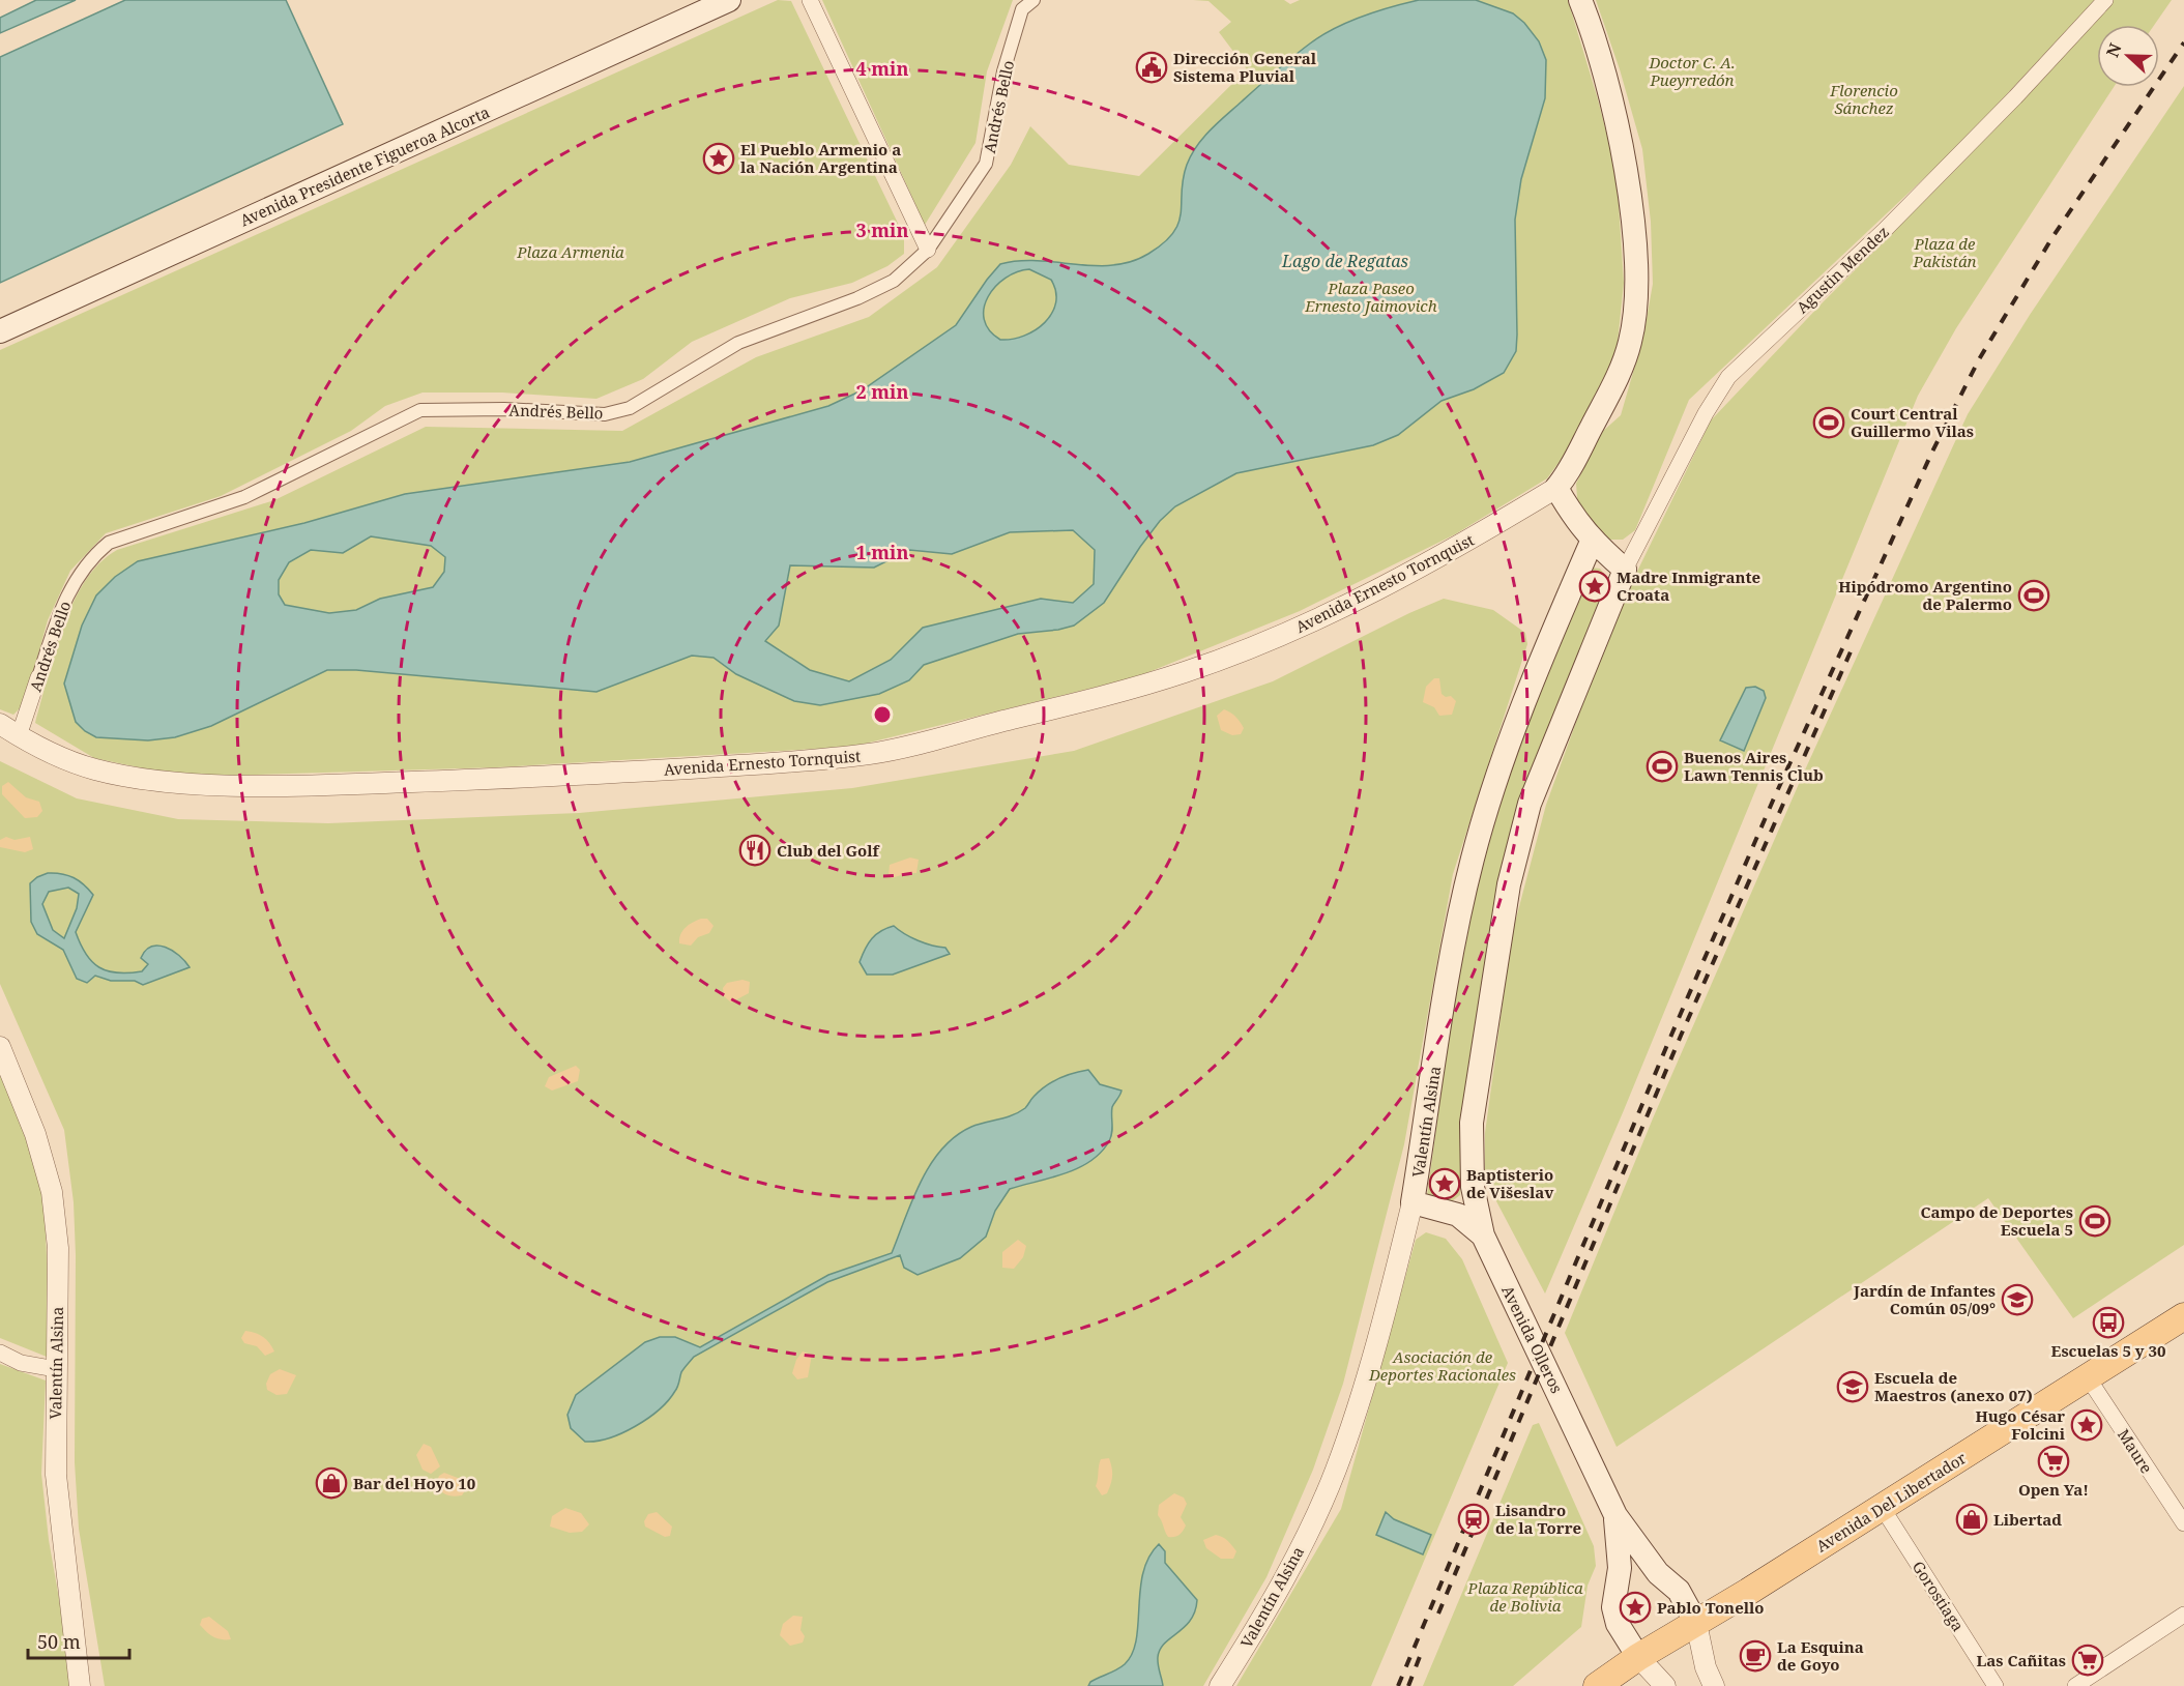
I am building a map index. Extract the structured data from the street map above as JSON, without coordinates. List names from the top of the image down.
{
  "streets": {
    "main road": [
      "Avenida Presidente Figueroa Alcorta",
      "Valentín Alsina",
      "Avenida Olleros",
      "Avenida Del Libertador"
    ],
    "street": [
      "Andrés Bello",
      "Agustin Mendez",
      "Avenida Ernesto Tornquist",
      "Maure",
      "Gorostiaga"
    ]
  },
  "crossings": [
    ["Andrés Bello", "Avenida Ernesto Tornquist"],
    ["Valentín Alsina", "Avenida Olleros"],
    ["Avenida Olleros", "Avenida Del Libertador"],
    ["Maure", "Avenida Del Libertador"],
    ["Avenida Del Libertador", "Gorostiaga"]
  ],
  "water": ["Lago de Regatas"],
  "parks": [
    "Doctor C. A. Pueyrredón",
    "Florencio Sánchez",
    "Plaza de Pakistán",
    "Plaza Armenia",
    "Plaza Paseo Ernesto Jaimovich",
    "Asociación de Deportes Racionales",
    "Plaza República de Bolivia"
  ],
  "places": {
    "public building": ["Dirección General Sistema Pluvial"],
    "place": [
      "El Pueblo Armenio a la Nación Argentina",
      "Madre Inmigrante Croata",
      "Baptisterio de Višeslav",
      "Hugo César Folcini",
      "Pablo Tonello"
    ],
    "sports": [
      "Court Central Guillermo Vilas",
      "Hipódromo Argentino de Palermo",
      "Buenos Aires Lawn Tennis Club",
      "Campo de Deportes Escuela 5"
    ],
    "restaurant": ["Club del Golf"],
    "school or university": ["Jardín de Infantes Común 05/09°", "Escuela de Maestros (anexo 07)"],
    "bus stop": ["Escuelas 5 y 30"],
    "supermarket": ["Open Ya!", "Las Cañitas"],
    "shop": ["Bar del Hoyo 10", "Libertad"],
    "station": ["Lisandro de la Torre"],
    "cafe": ["La Esquina de Goyo"]
  },
  "scale_bar": "50 m",
  "north": "left",
  "rings": [
    "4 min",
    "3 min",
    "2 min",
    "1 min"
  ]
}
